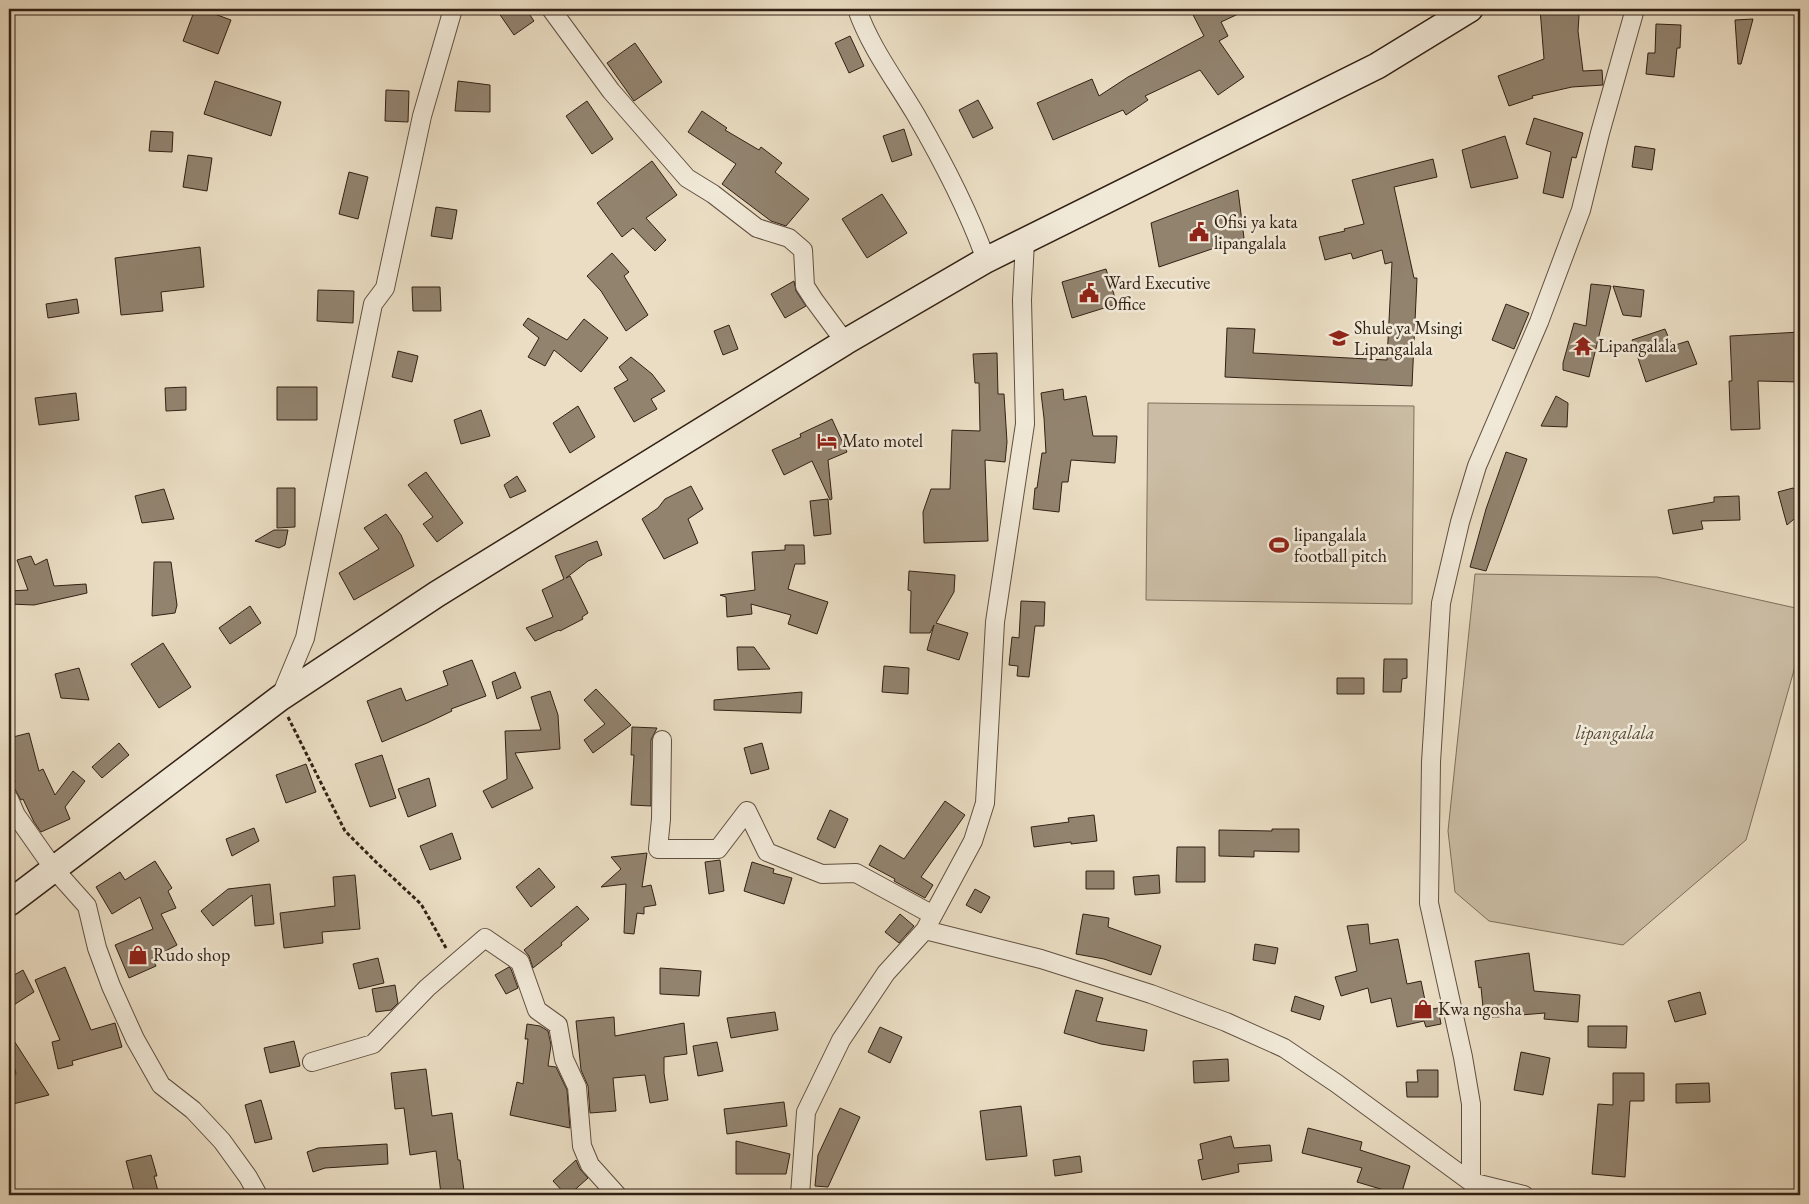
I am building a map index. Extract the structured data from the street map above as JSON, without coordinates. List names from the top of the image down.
{
  "parks": ["lipangalala"],
  "places": {
    "public building": ["Ofisi ya kata lipangalala", "Ward Executive Office"],
    "school or university": ["Shule ya Msingi Lipangalala"],
    "temple": ["Lipangalala"],
    "hotel": ["Mato motel"],
    "sports": ["lipangalala football pitch"],
    "shop": ["Rudo shop", "Kwa ngosha"]
  }
}
